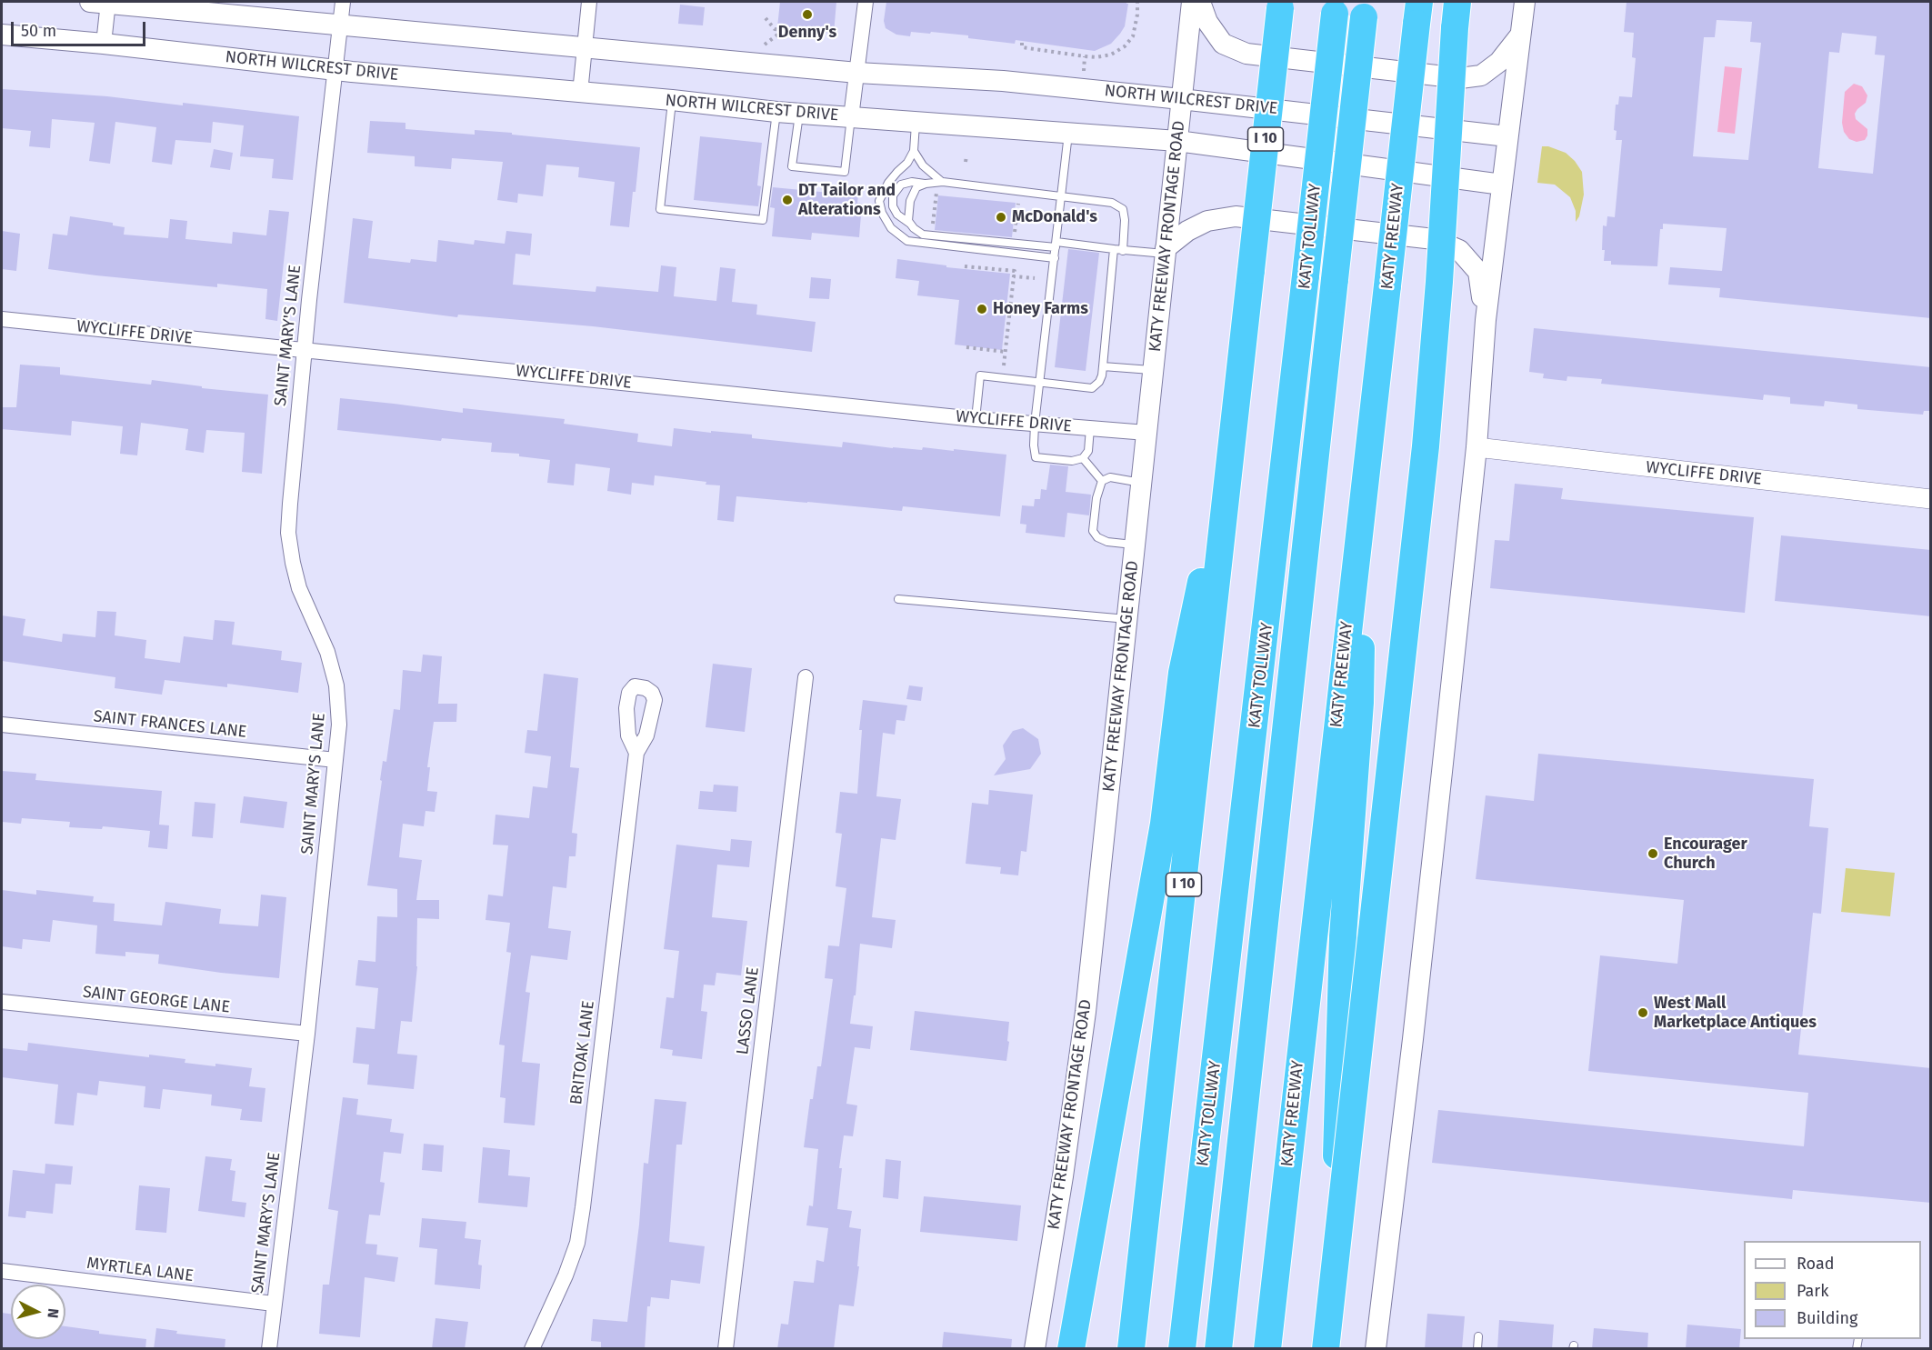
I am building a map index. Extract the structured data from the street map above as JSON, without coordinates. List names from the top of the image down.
{
  "streets": {
    "highway": ["I 10", "KATY TOLLWAY", "KATY FREEWAY"],
    "main road": ["NORTH WILCREST DRIVE", "KATY FREEWAY FRONTAGE ROAD"],
    "street": [
      "WYCLIFFE DRIVE",
      "SAINT MARY'S LANE",
      "SAINT FRANCES LANE",
      "SAINT GEORGE LANE",
      "LASSO LANE",
      "BRITOAK LANE",
      "MYRTLEA LANE"
    ]
  },
  "crossings": [
    ["NORTH WILCREST DRIVE", "KATY FREEWAY FRONTAGE ROAD"],
    ["NORTH WILCREST DRIVE", "SAINT MARY'S LANE"],
    ["KATY FREEWAY FRONTAGE ROAD", "WYCLIFFE DRIVE"],
    ["WYCLIFFE DRIVE", "SAINT MARY'S LANE"],
    ["SAINT MARY'S LANE", "SAINT FRANCES LANE"],
    ["SAINT MARY'S LANE", "SAINT GEORGE LANE"],
    ["SAINT MARY'S LANE", "MYRTLEA LANE"]
  ],
  "places": [
    "Denny's",
    "DT Tailor and Alterations",
    "McDonald's",
    "Honey Farms",
    "Encourager Church",
    "West Mall Marketplace Antiques"
  ],
  "legend": ["Road", "Park", "Building"],
  "scale_bar": "50 m",
  "north": "right"
}
